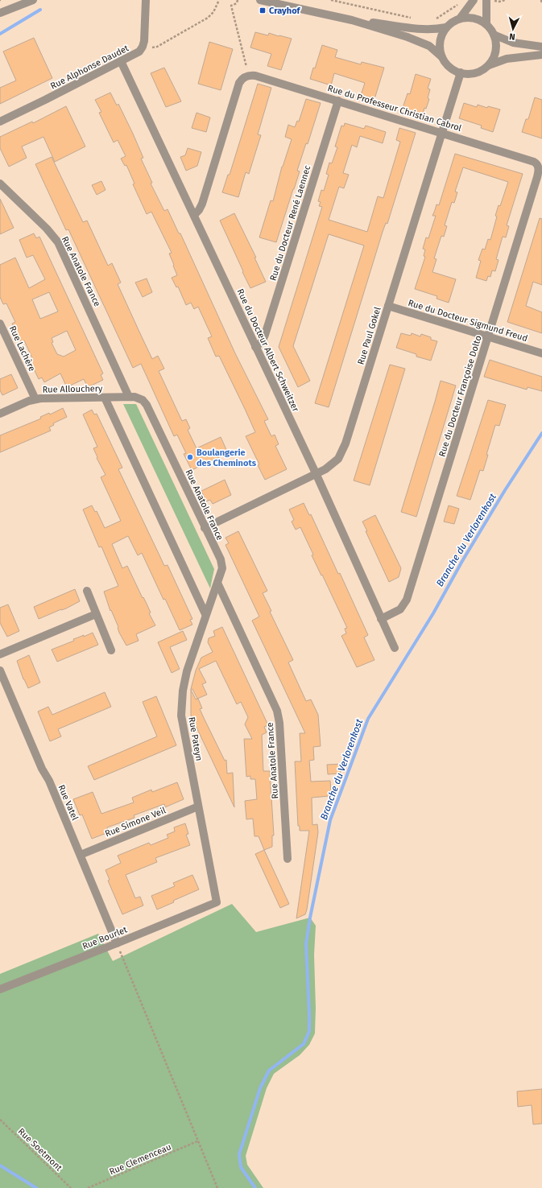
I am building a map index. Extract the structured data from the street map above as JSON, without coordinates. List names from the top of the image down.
{
  "streets": {
    "street": [
      "Rue Alphonse Daudet",
      "Rue du Professeur Christian Cabrol",
      "Rue du Docteur René Laennec",
      "Rue Anatole France",
      "Rue du Docteur Sigmund Freud",
      "Rue Paul Gokel",
      "Rue Lachère",
      "Rue du Docteur Albert Schweitzer",
      "Rue Allouchery",
      "Rue du Docteur Françoise Dolto",
      "Rue Pateyn",
      "Rue Vatel",
      "Rue Simone Veil",
      "Rue Bourlet"
    ],
    "path": ["Rue Soetmont", "Rue Clemenceau"]
  },
  "crossings": [
    ["Rue Alphonse Daudet", "Rue du Docteur Albert Schweitzer"],
    ["Rue du Professeur Christian Cabrol", "Rue du Docteur René Laennec"],
    ["Rue du Professeur Christian Cabrol", "Rue Paul Gokel"],
    ["Rue du Professeur Christian Cabrol", "Rue du Docteur Françoise Dolto"],
    ["Rue du Docteur René Laennec", "Rue du Docteur Albert Schweitzer"],
    ["Rue Anatole France", "Rue Paul Gokel"],
    ["Rue Anatole France", "Rue Allouchery"],
    ["Rue Anatole France", "Rue Pateyn"],
    ["Rue du Docteur Sigmund Freud", "Rue Paul Gokel"],
    ["Rue du Docteur Sigmund Freud", "Rue du Docteur Françoise Dolto"],
    ["Rue Paul Gokel", "Rue du Docteur Albert Schweitzer"],
    ["Rue Lachère", "Rue Allouchery"],
    ["Rue du Docteur Albert Schweitzer", "Rue du Docteur Françoise Dolto"],
    ["Rue Pateyn", "Rue Simone Veil"],
    ["Rue Pateyn", "Rue Bourlet"],
    ["Rue Vatel", "Rue Simone Veil"],
    ["Rue Vatel", "Rue Bourlet"]
  ],
  "water": ["Branche du Verlorenkost"],
  "places": {
    "transit": ["Crayhof"],
    "other": ["Boulangerie des Cheminots"]
  },
  "north": "bottom"
}
